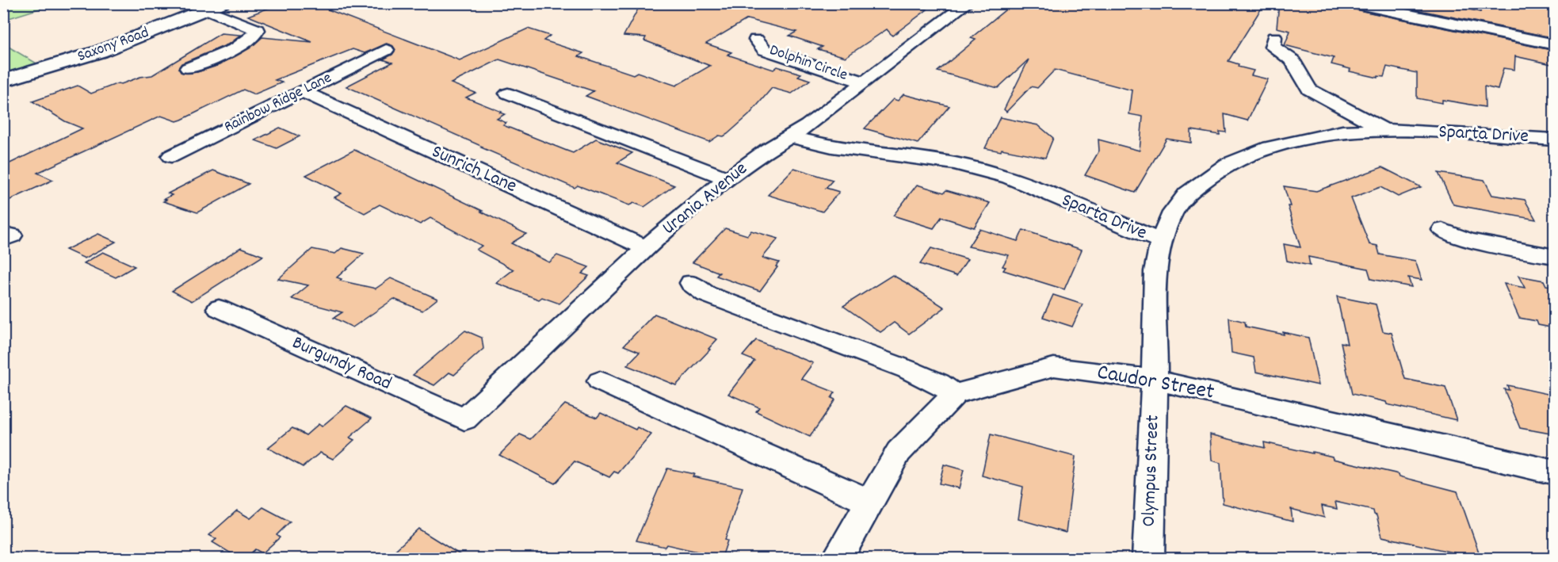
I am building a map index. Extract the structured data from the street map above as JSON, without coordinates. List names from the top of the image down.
{
  "streets": {
    "main road": ["Saxony Road"],
    "street": [
      "Dolphin Circle",
      "Rainbow Ridge Lane",
      "Sparta Drive",
      "Sunrich Lane",
      "Urania Avenue",
      "Burgundy Road",
      "Caudor Street",
      "Olympus Street"
    ]
  },
  "crossings": [
    ["Dolphin Circle", "Urania Avenue"],
    ["Rainbow Ridge Lane", "Sunrich Lane"],
    ["Sparta Drive", "Urania Avenue"],
    ["Sparta Drive", "Olympus Street"],
    ["Sunrich Lane", "Urania Avenue"],
    ["Urania Avenue", "Burgundy Road"],
    ["Caudor Street", "Olympus Street"]
  ]
}
